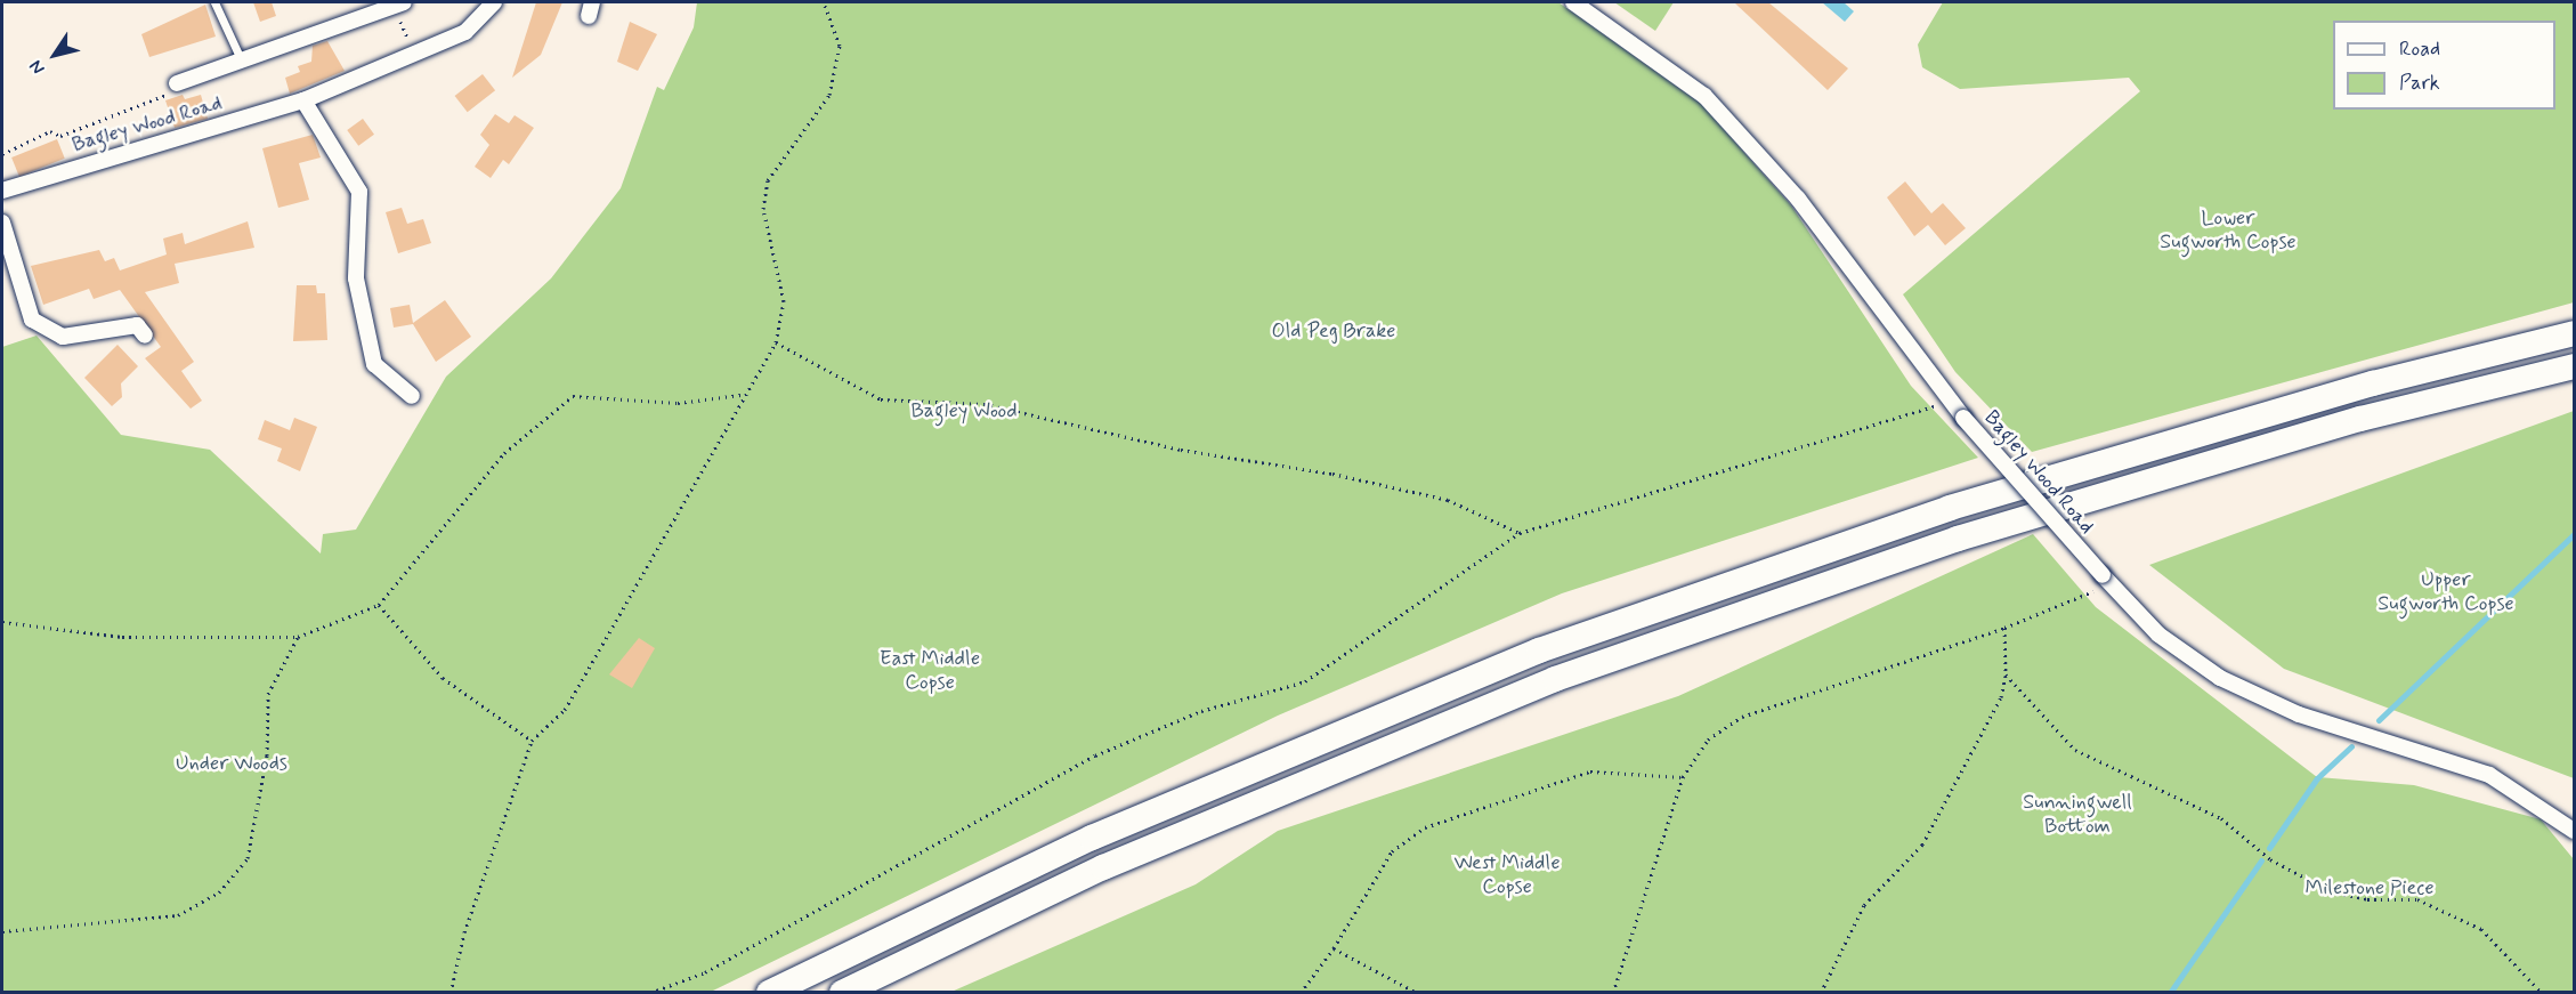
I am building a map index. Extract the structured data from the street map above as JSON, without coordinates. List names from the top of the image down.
{
  "streets": {
    "street": ["Bagley Wood Road"]
  },
  "parks": [
    "Lower Sugworth Copse",
    "Old Peg Brake",
    "Bagley Wood",
    "Upper Sugworth Copse",
    "East Middle Copse",
    "Under Woods",
    "Sunningwell Bottom",
    "West Middle Copse",
    "Milestone Piece"
  ],
  "legend": ["Road", "Park"],
  "north": "bottom left"
}
